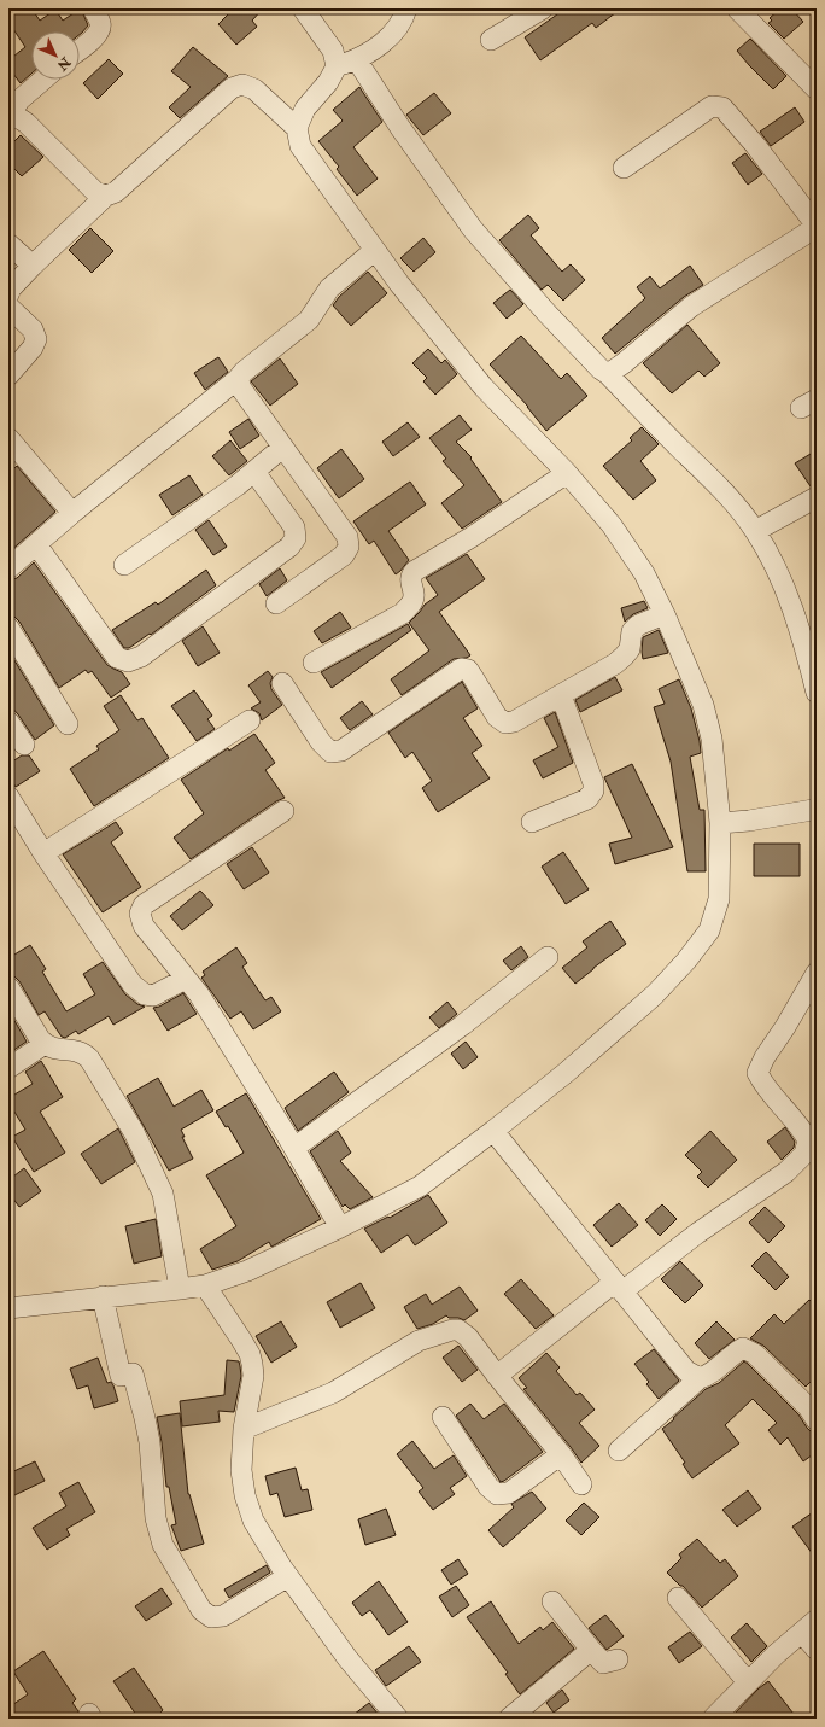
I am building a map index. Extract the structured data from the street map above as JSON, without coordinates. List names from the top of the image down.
{
  "north": "bottom right"
}
